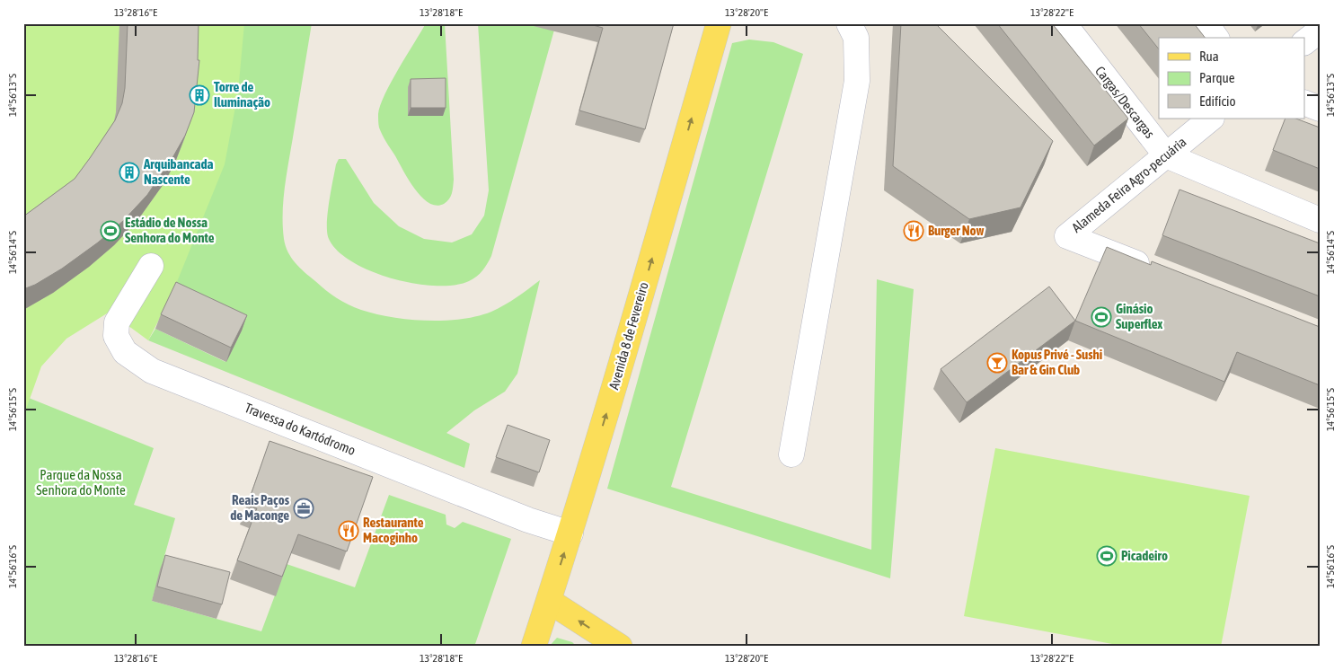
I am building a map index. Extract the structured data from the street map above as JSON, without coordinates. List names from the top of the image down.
{
  "streets": {
    "main road": ["Avenida 8 de Fevereiro"],
    "street": ["Cargas/Descargas", "Alameda Feira Agro-pecuária", "Travessa do Kartódromo"]
  },
  "crossings": [
    ["Cargas/Descargas", "Alameda Feira Agro-pecuária"],
    ["Avenida 8 de Fevereiro", "Travessa do Kartódromo"]
  ],
  "one_way": ["Avenida 8 de Fevereiro"],
  "parks": ["Parque da Nossa Senhora do Monte"],
  "places": {
    "building": ["Torre de Iluminação", "Arquibancada Nascente"],
    "sports": ["Estádio de Nossa Senhora do Monte", "Ginásio Superflex", "Picadeiro"],
    "restaurant": ["Burger Now", "Restaurante Macoginho"],
    "bar": ["Kopus Privé - Sushi Bar & Gin Club"],
    "office": ["Reais Paços de Maconge"]
  },
  "legend": ["Rua", "Parque", "Edifício"],
  "coordinates": [
    "13°28'16\"E",
    "13°28'18\"E",
    "13°28'20\"E",
    "13°28'22\"E",
    "14°56'13\"S",
    "14°56'14\"S",
    "14°56'15\"S",
    "14°56'16\"S"
  ]
}
